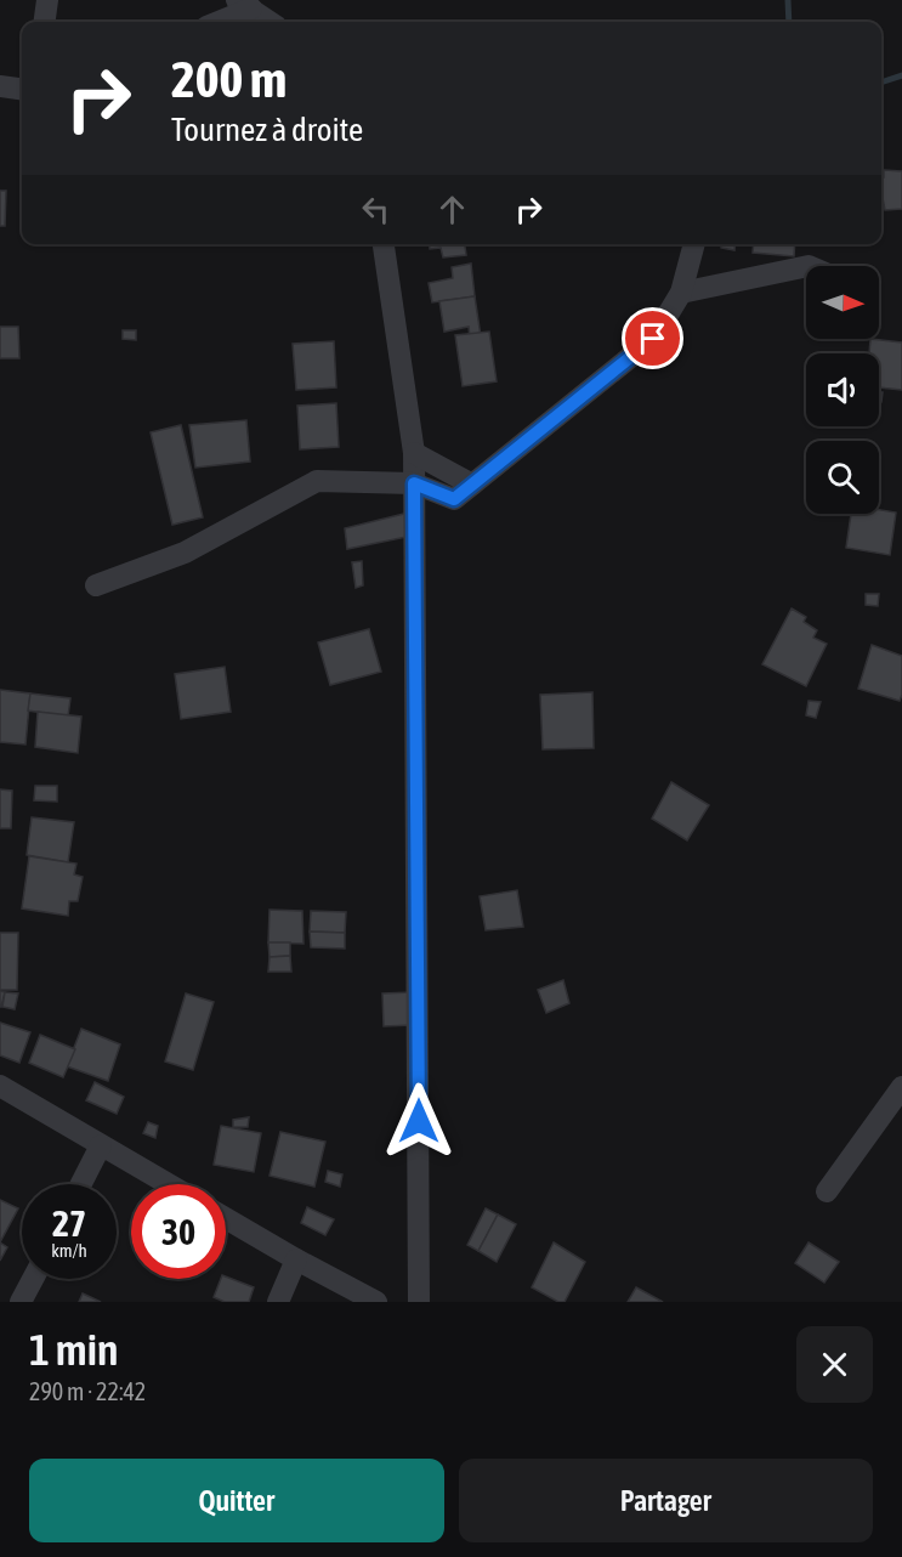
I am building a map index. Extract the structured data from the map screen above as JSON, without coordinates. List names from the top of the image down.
{
  "north": "right",
  "page": {
    "turn": ["200 m", "Tournez à droite"],
    "speed": "27 km/h",
    "limit": "30",
    "heading": ["1 min", "290 m · 22:42"],
    "buttons": ["Quitter", "Partager"]
  }
}
